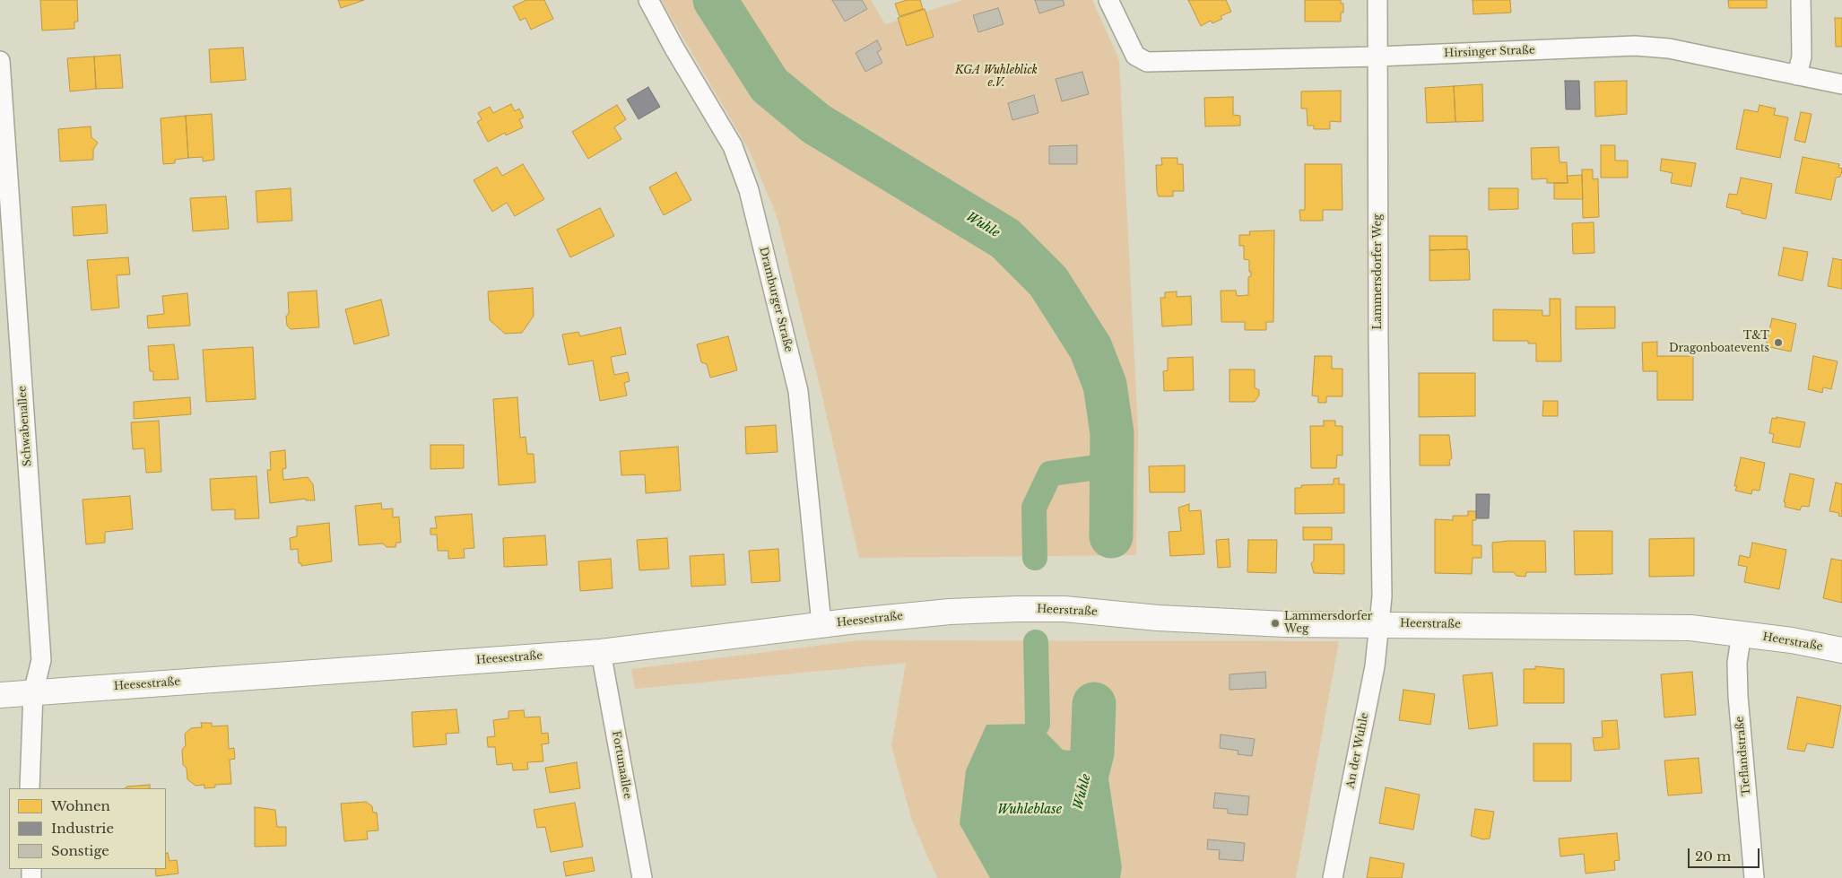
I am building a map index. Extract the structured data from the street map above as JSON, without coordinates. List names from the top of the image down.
{
  "streets": {
    "street": [
      "Hirsinger Straße",
      "Lammersdorfer Weg",
      "Dramburger Straße",
      "Schwabenallee",
      "Heerstraße",
      "Heesestraße",
      "An der Wuhle",
      "Tieflandstraße",
      "Fortunaallee"
    ]
  },
  "crossings": [
    ["Hirsinger Straße", "Lammersdorfer Weg"],
    ["Lammersdorfer Weg", "Heerstraße"],
    ["Lammersdorfer Weg", "An der Wuhle"],
    ["Dramburger Straße", "Heesestraße"],
    ["Schwabenallee", "Heesestraße"],
    ["Heerstraße", "Heesestraße"],
    ["Heerstraße", "An der Wuhle"],
    ["Heerstraße", "Tieflandstraße"],
    ["Heesestraße", "Fortunaallee"]
  ],
  "water": ["Wuhle", "Wuhleblase"],
  "parks": ["KGA Wuhleblick e.V."],
  "places": ["T&T Dragonboatevents", "Lammersdorfer Weg"],
  "legend": ["Wohnen", "Industrie", "Sonstige"],
  "scale_bar": "20 m"
}
